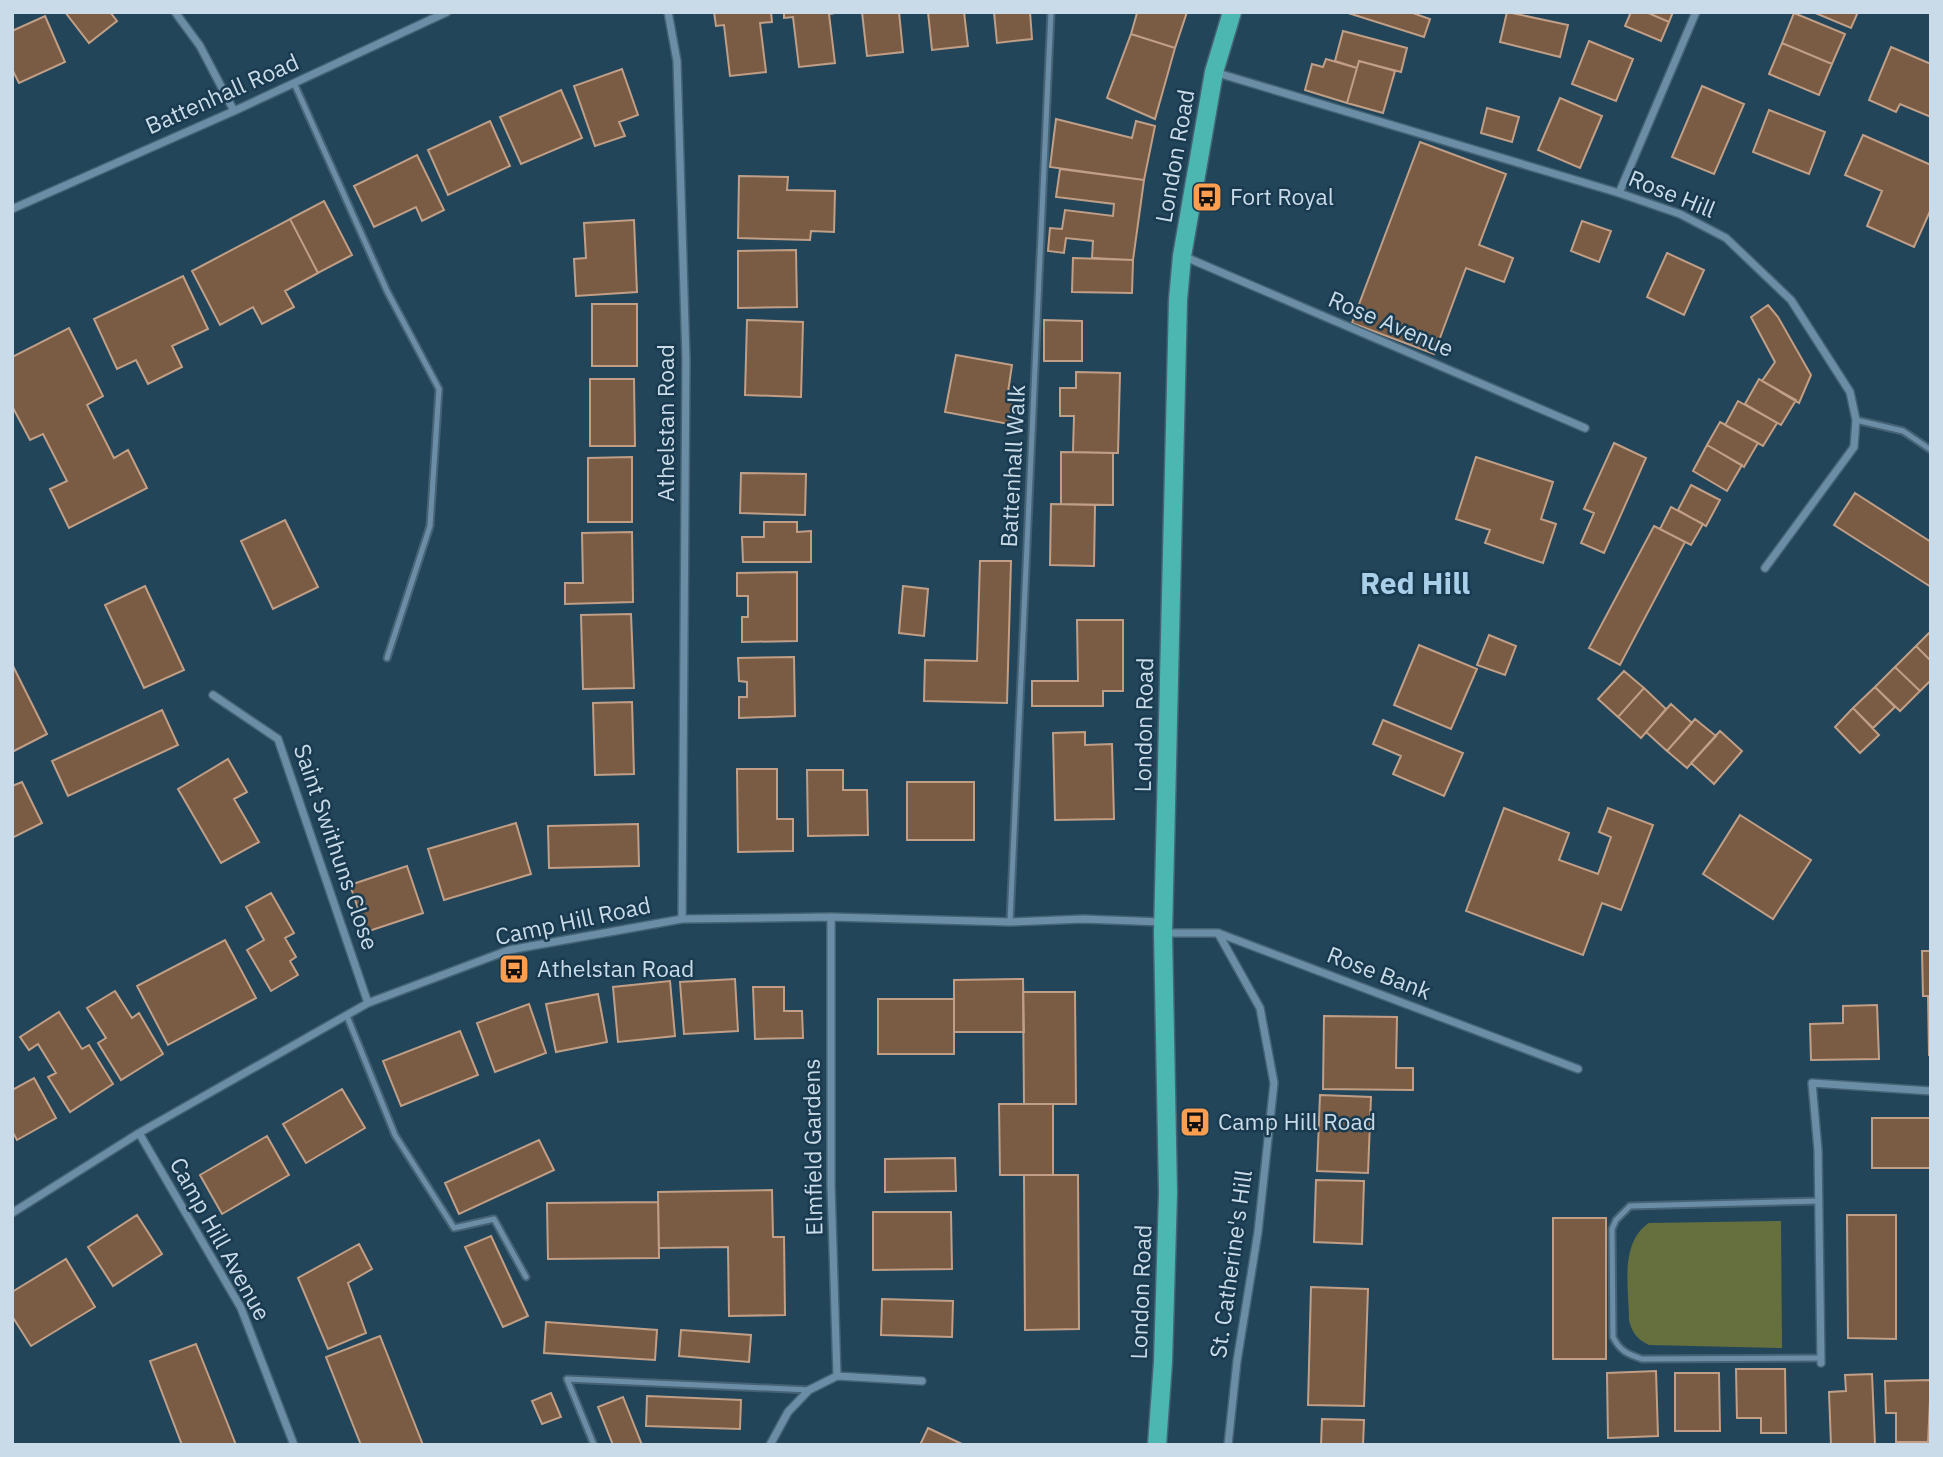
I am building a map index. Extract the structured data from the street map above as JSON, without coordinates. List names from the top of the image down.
{
  "streets": {
    "main road": ["London Road"],
    "street": [
      "Battenhall Road",
      "Rose Hill",
      "Rose Avenue",
      "Athelstan Road",
      "Saint Swithuns Close",
      "Camp Hill Road",
      "Rose Bank",
      "Elmfield Gardens",
      "Camp Hill Avenue",
      "St. Catherine's Hill"
    ],
    "lane": ["Battenhall Walk"]
  },
  "crossings": [
    ["London Road", "Rose Hill"],
    ["London Road", "Rose Avenue"],
    ["London Road", "Camp Hill Road"],
    ["London Road", "Rose Bank"],
    ["Athelstan Road", "Camp Hill Road"],
    ["Battenhall Walk", "Camp Hill Road"],
    ["Saint Swithuns Close", "Camp Hill Road"],
    ["Camp Hill Road", "Rose Bank"],
    ["Camp Hill Road", "Elmfield Gardens"],
    ["Camp Hill Road", "Camp Hill Avenue"],
    ["Rose Bank", "St. Catherine's Hill"]
  ],
  "districts": ["Red Hill"],
  "places": {
    "bus stop": ["Fort Royal", "Athelstan Road", "Camp Hill Road"]
  }
}
